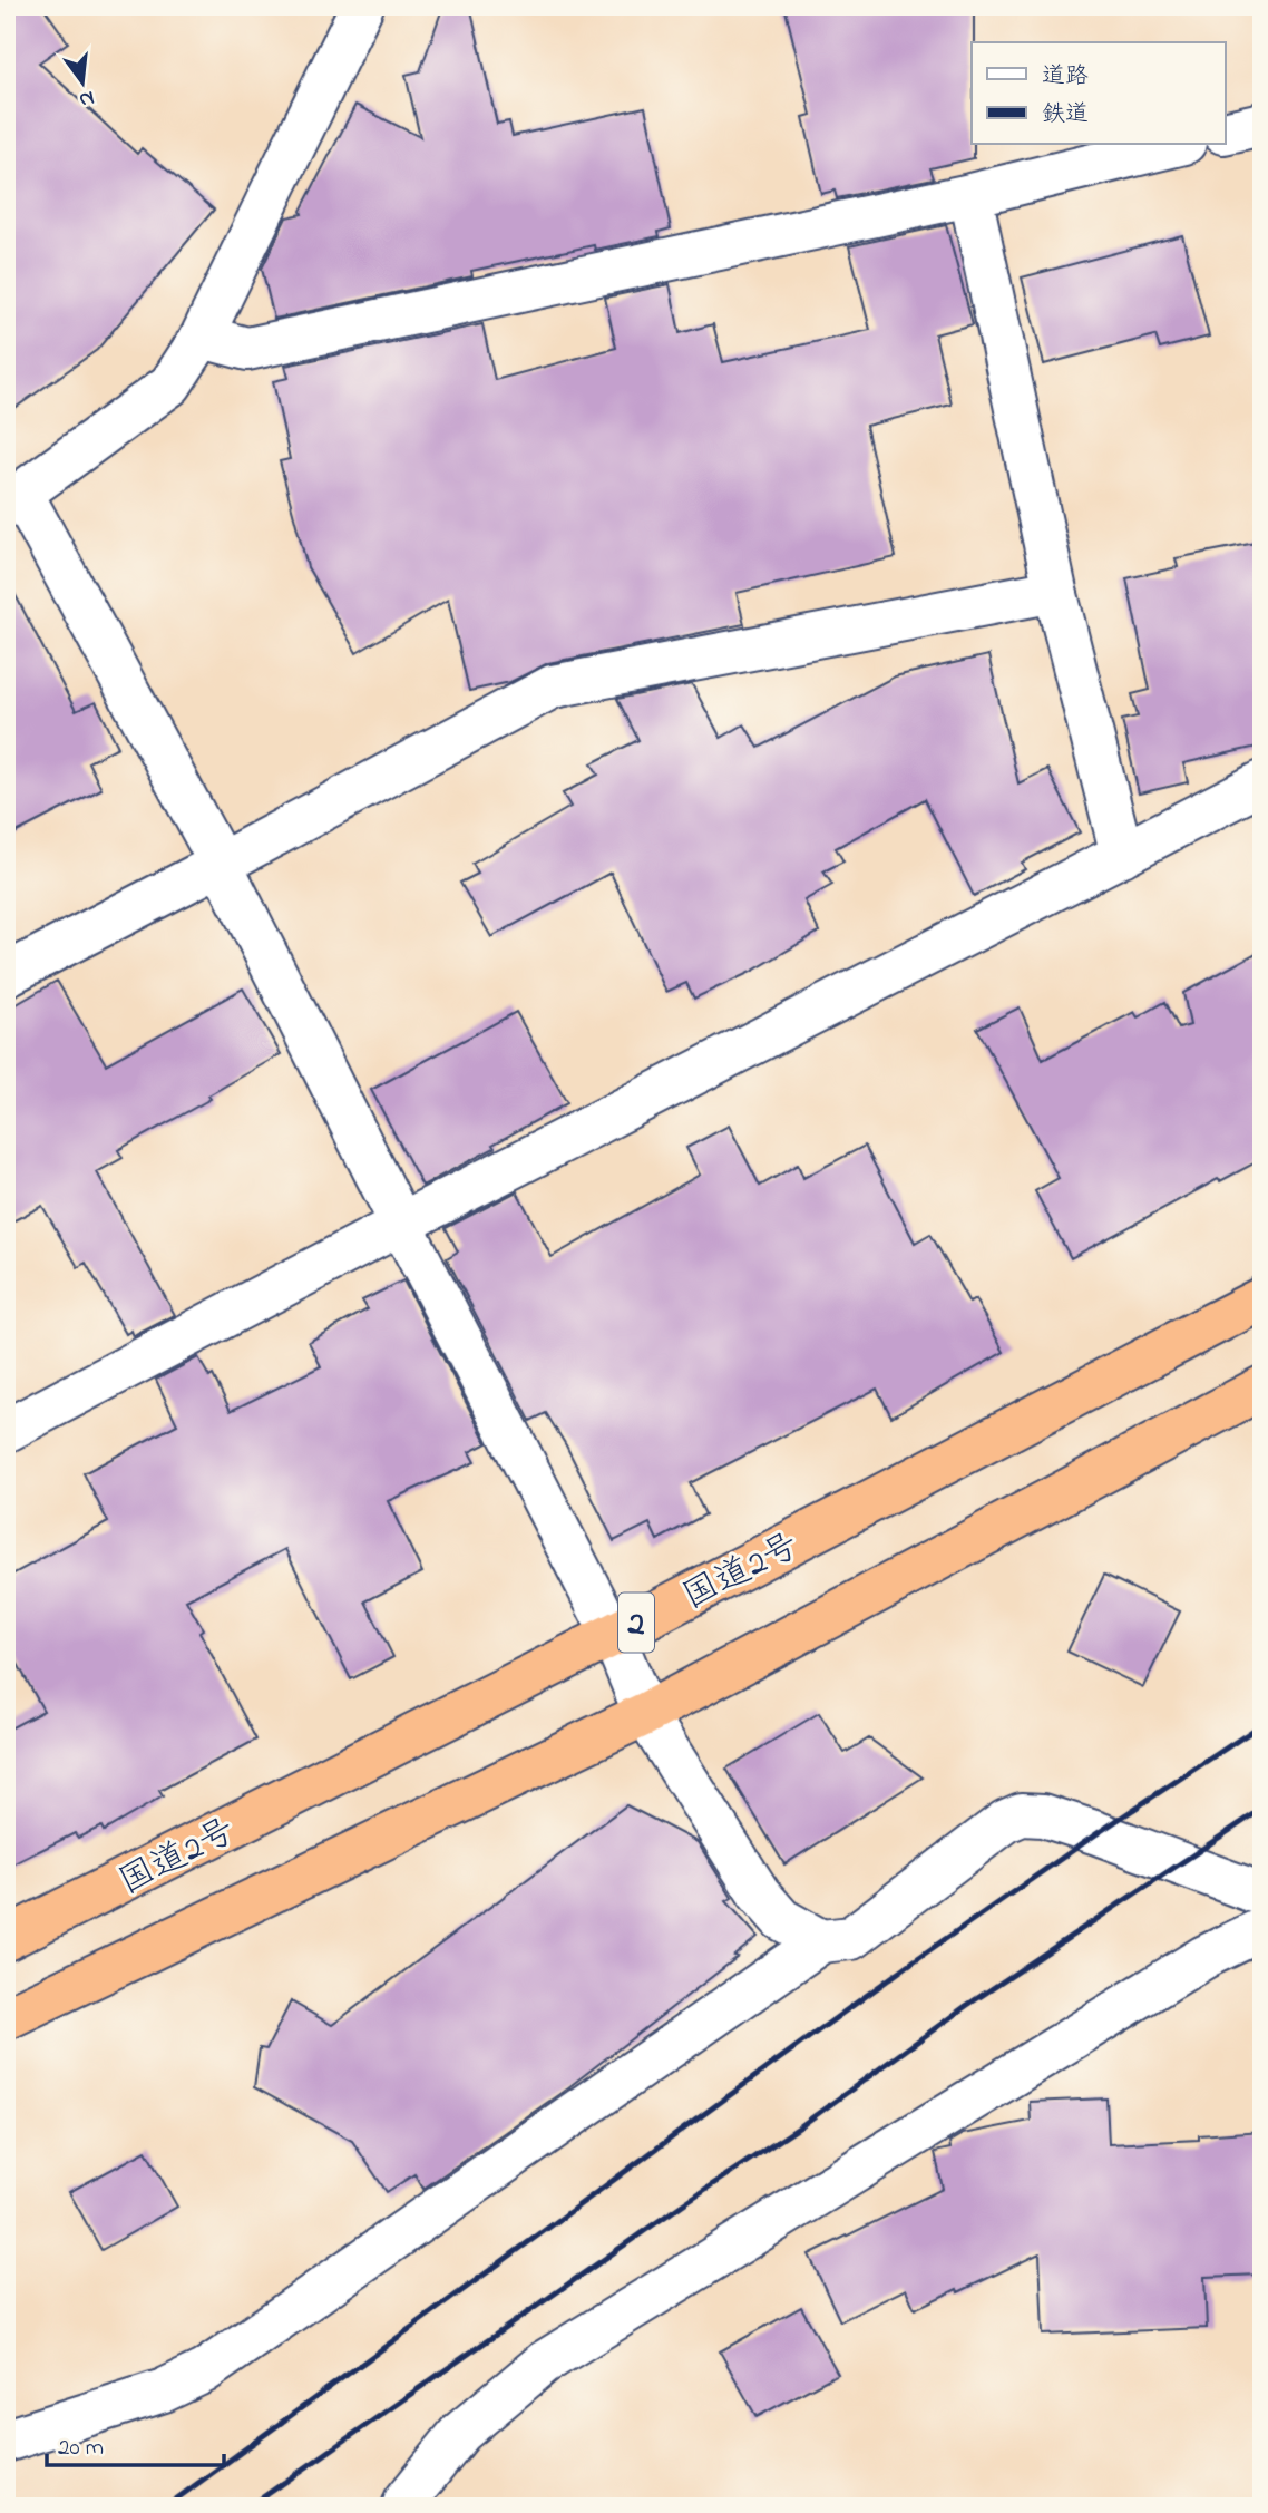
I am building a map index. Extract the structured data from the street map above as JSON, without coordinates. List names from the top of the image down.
{
  "streets": {
    "highway": ["国道2号", "2"]
  },
  "legend": ["道路", "鉄道"],
  "scale_bar": "20 m",
  "north": "bottom"
}
